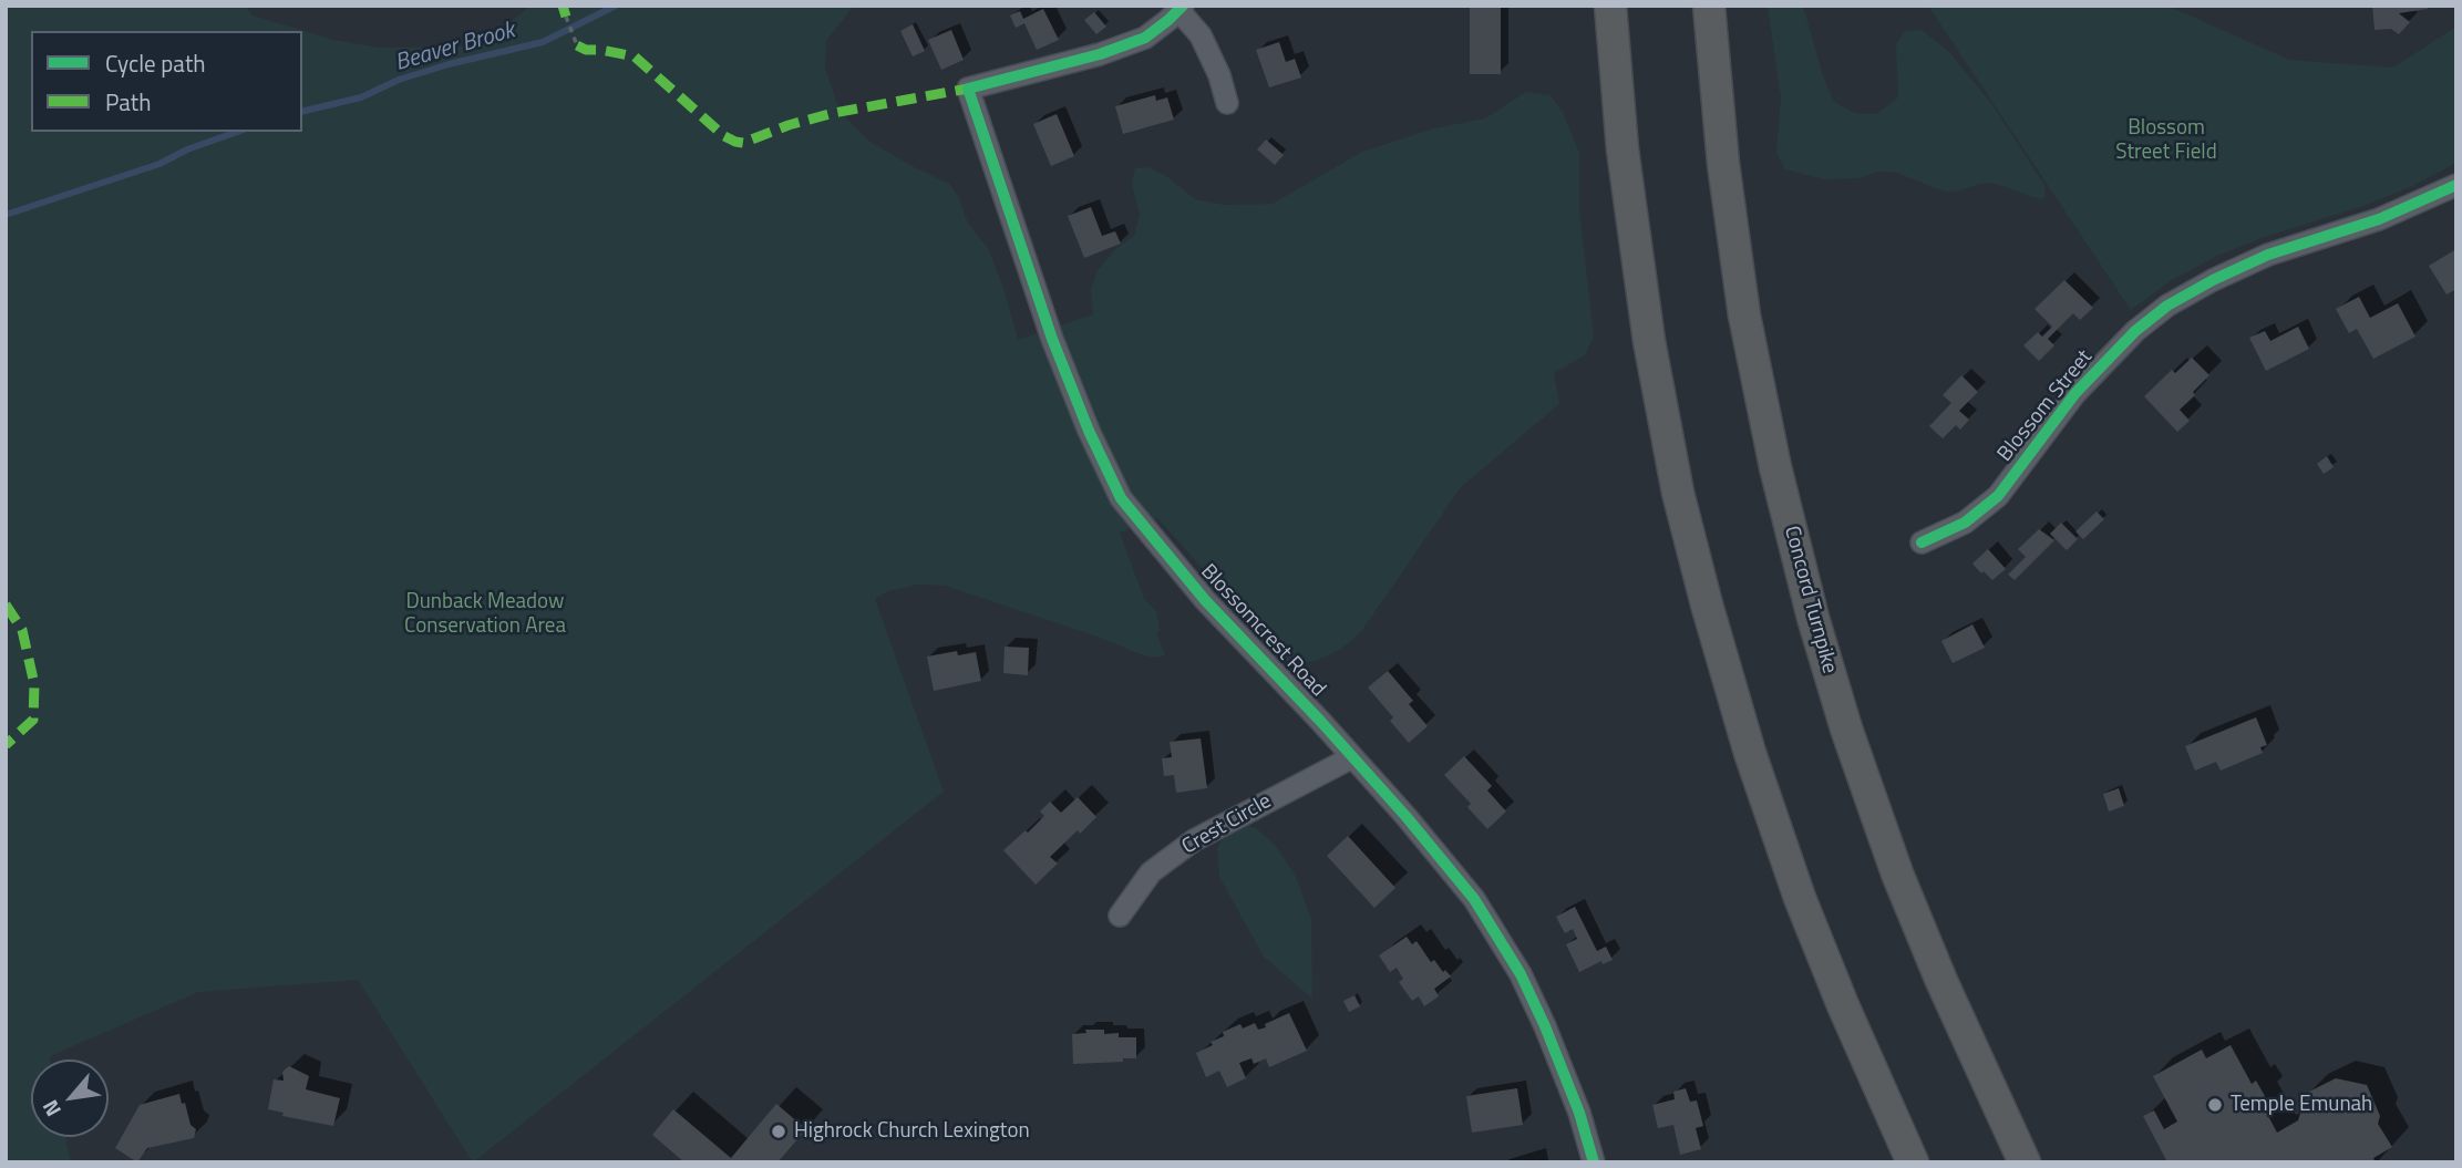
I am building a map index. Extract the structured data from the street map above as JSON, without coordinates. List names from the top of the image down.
{
  "streets": {
    "highway": ["Concord Turnpike"],
    "street": ["Blossom Street", "Blossomcrest Road", "Crest Circle"]
  },
  "crossings": [
    ["Blossomcrest Road", "Crest Circle"]
  ],
  "water": ["Beaver Brook"],
  "parks": ["Blossom Street Field", "Dunback Meadow Conservation Area"],
  "places": ["Temple Emunah", "Highrock Church Lexington"],
  "legend": ["Cycle path", "Path"],
  "north": "bottom left"
}
